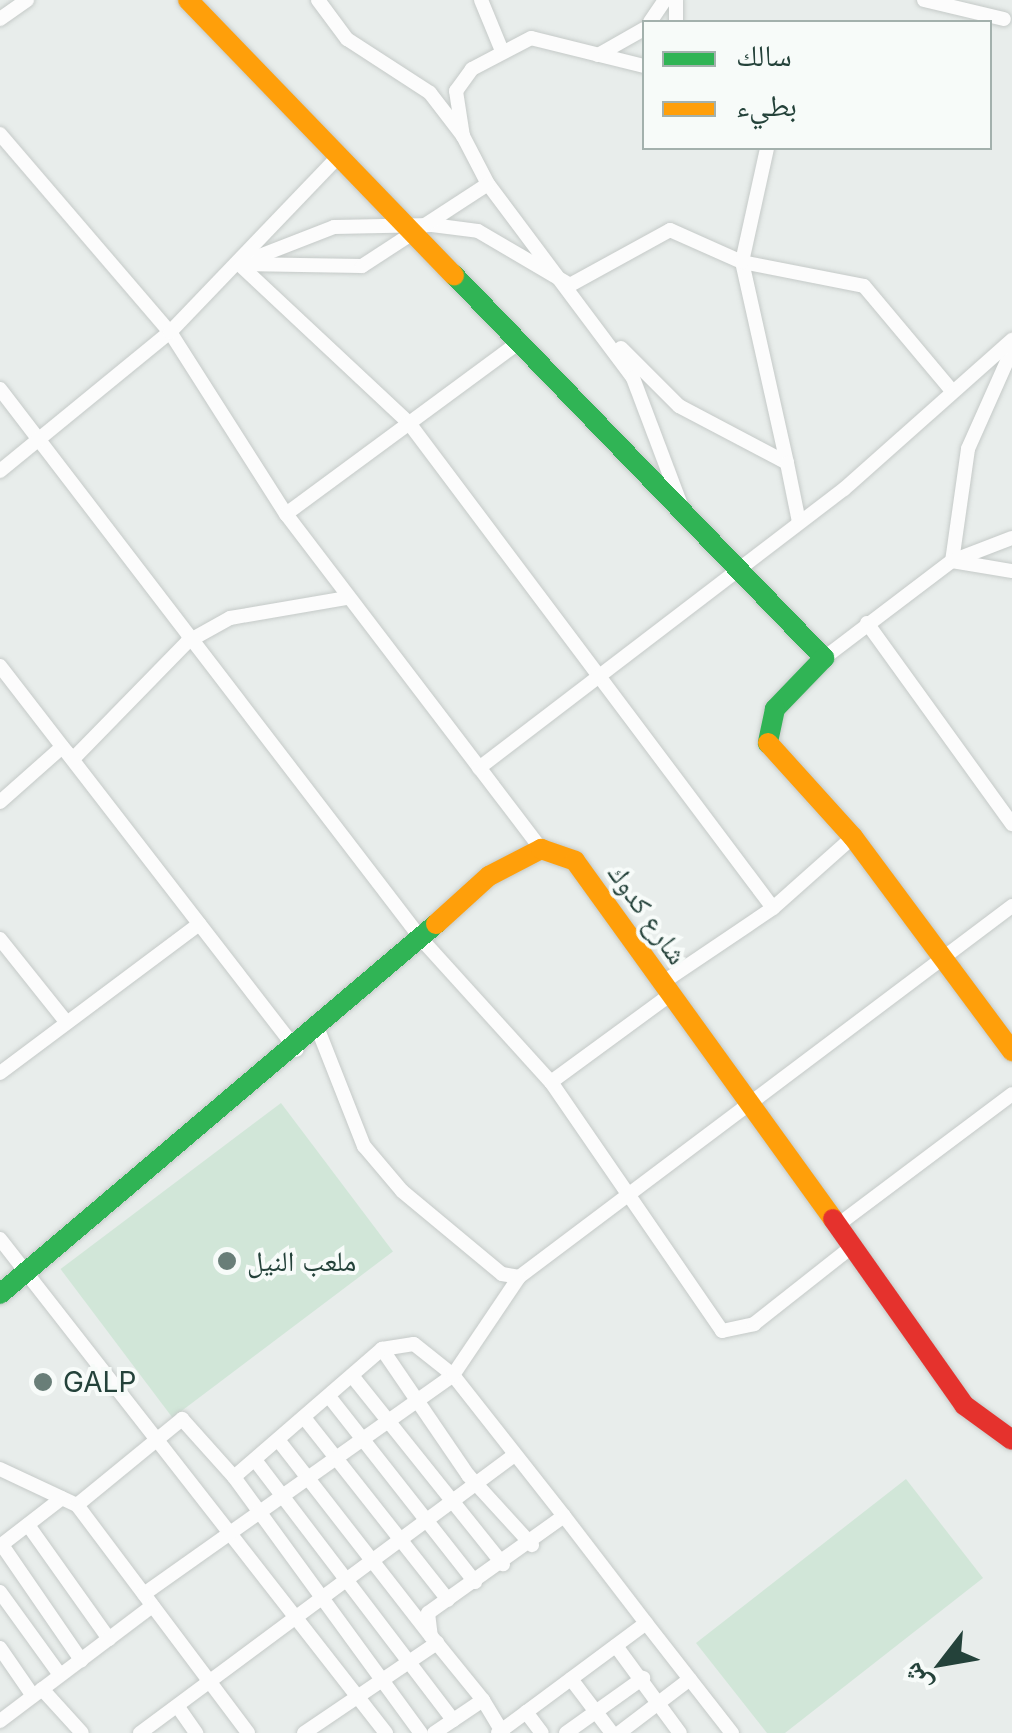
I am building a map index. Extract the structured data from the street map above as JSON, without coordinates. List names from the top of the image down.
{
  "streets": {
    "street": ["شارع كدوك"]
  },
  "places": ["ملعب النيل", "GALP"],
  "legend": ["سالك", "بطيء"],
  "north": "bottom left"
}
